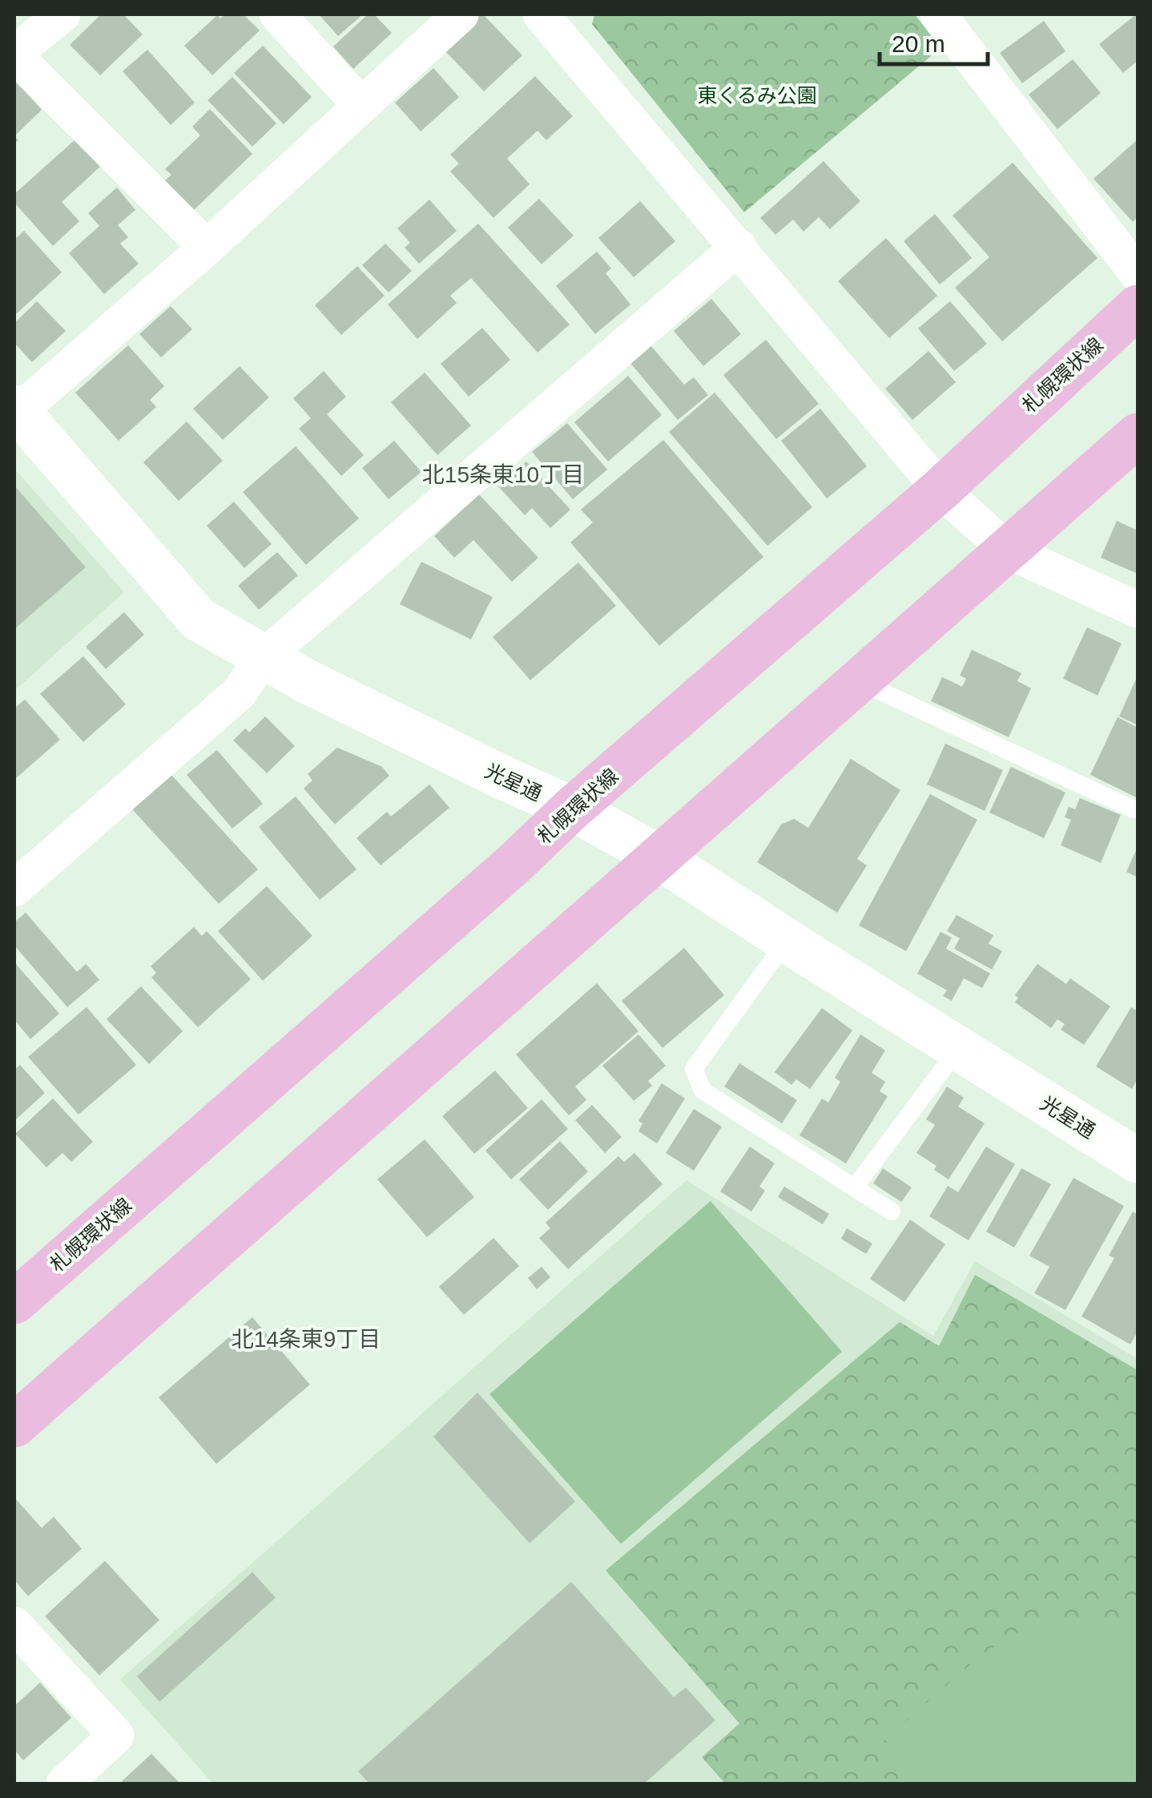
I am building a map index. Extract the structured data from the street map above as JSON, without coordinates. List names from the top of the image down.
{
  "streets": {
    "main road": ["札幌環状線"],
    "street": ["光星通"]
  },
  "crossings": [
    ["札幌環状線", "光星通"]
  ],
  "districts": ["北15条東10丁目", "北14条東9丁目"],
  "parks": ["東くるみ公園"],
  "scale_bar": "20 m"
}
